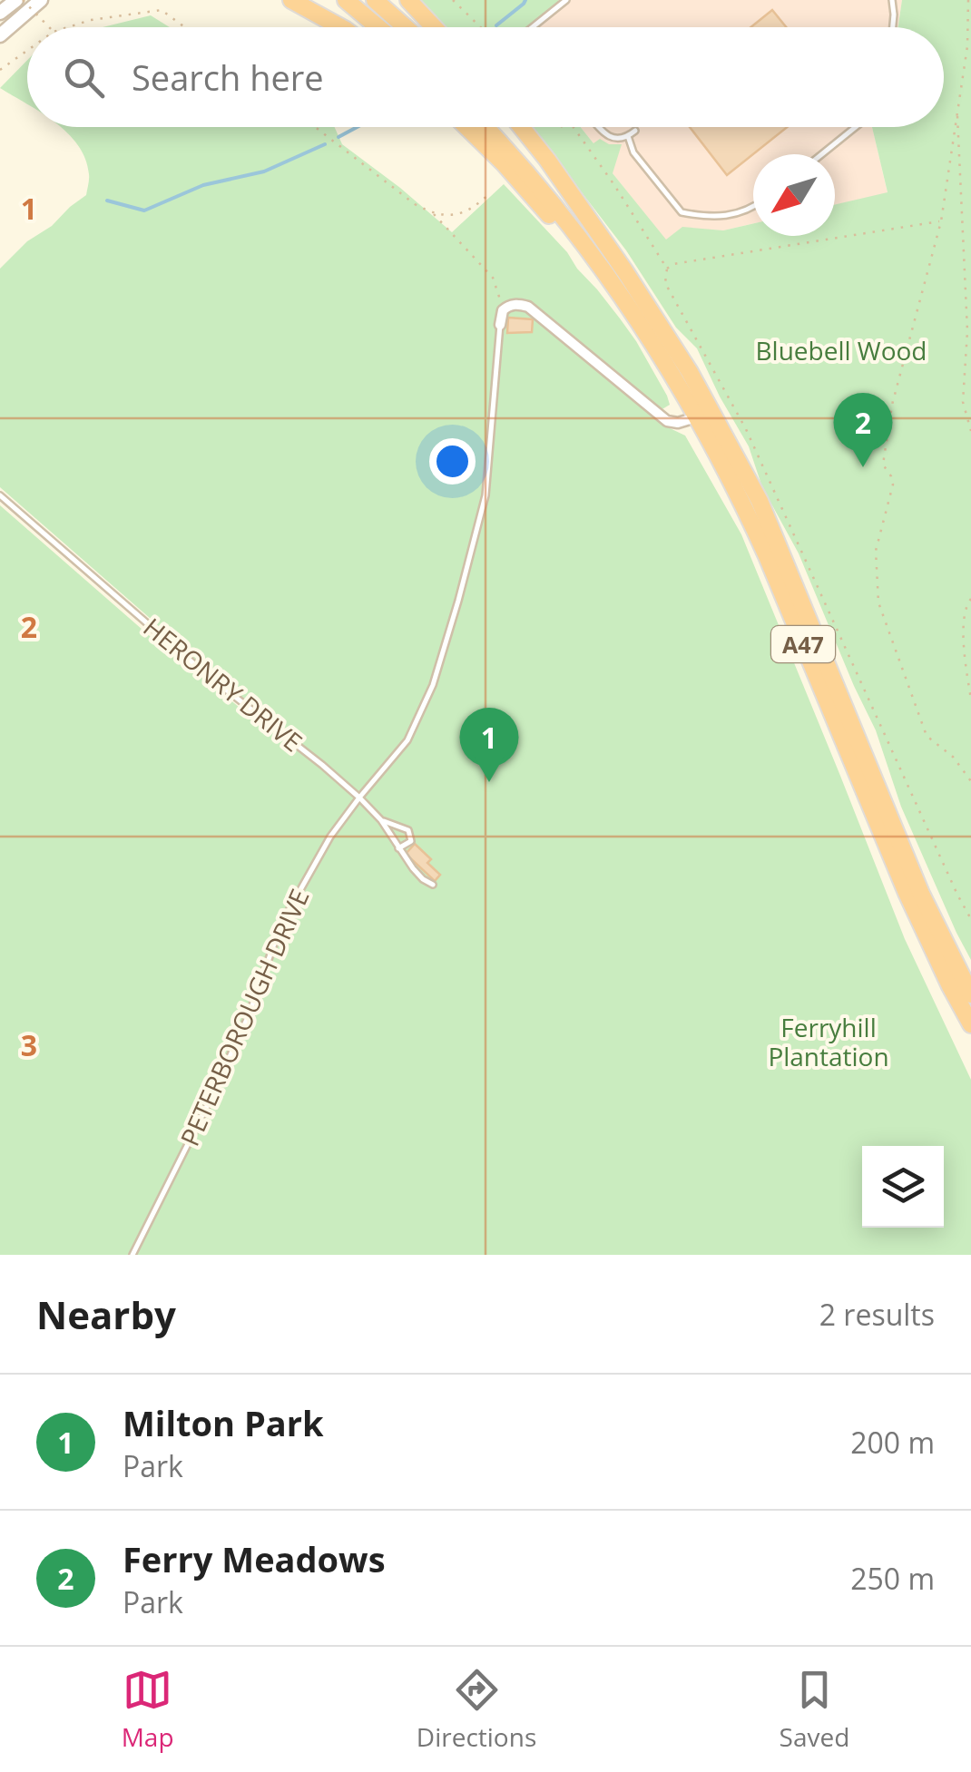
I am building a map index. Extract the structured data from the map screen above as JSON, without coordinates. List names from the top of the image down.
{
  "streets": {
    "highway": ["A47"],
    "lane": ["HERONRY DRIVE", "PETERBOROUGH DRIVE"]
  },
  "crossings": [
    ["HERONRY DRIVE", "PETERBOROUGH DRIVE"]
  ],
  "parks": ["Bluebell Wood", "Ferryhill Plantation"],
  "north": "bottom left",
  "page": {
    "search": "Search here",
    "pins": ["2", "1"],
    "heading": ["Nearby", "2 results"],
    "list": [
      {
        "mark": "1",
        "name": "Milton Park",
        "note": "Park",
        "value": "200 m"
      },
      {
        "mark": "2",
        "name": "Ferry Meadows",
        "note": "Park",
        "value": "250 m"
      }
    ],
    "nav": ["Map", "Directions", "Saved"]
  },
  "grid": {
    "rows": ["1", "2", "3"]
  }
}
